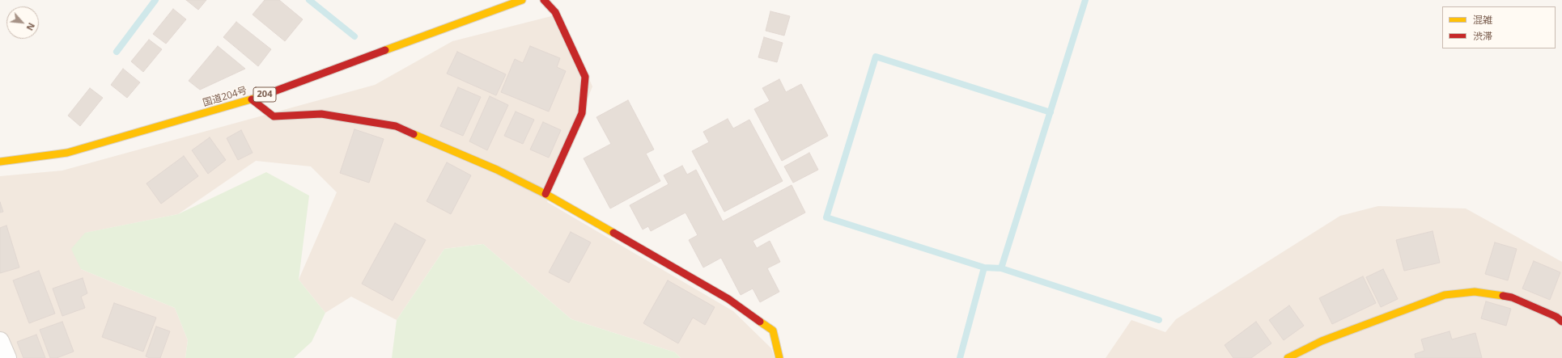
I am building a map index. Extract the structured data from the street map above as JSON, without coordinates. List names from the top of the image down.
{
  "streets": {
    "main road": ["204", "国道204号"]
  },
  "legend": ["混雑", "渋滞"],
  "north": "bottom right"
}
